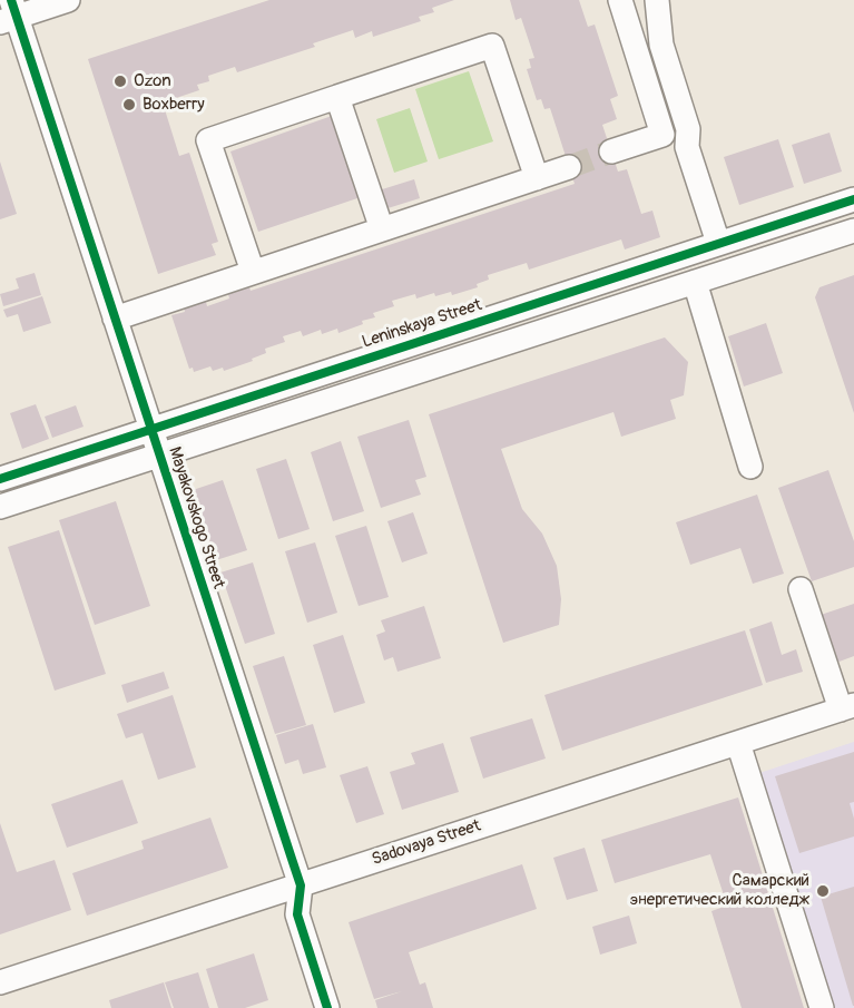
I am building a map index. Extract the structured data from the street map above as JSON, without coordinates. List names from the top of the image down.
{
  "streets": {
    "street": ["Leninskaya Street", "Mayakovskogo Street", "Sadovaya Street"]
  },
  "crossings": [
    ["Leninskaya Street", "Mayakovskogo Street"],
    ["Mayakovskogo Street", "Sadovaya Street"]
  ],
  "places": ["Ozon", "Boxberry", "Самарский энергетический колледж"]
}
